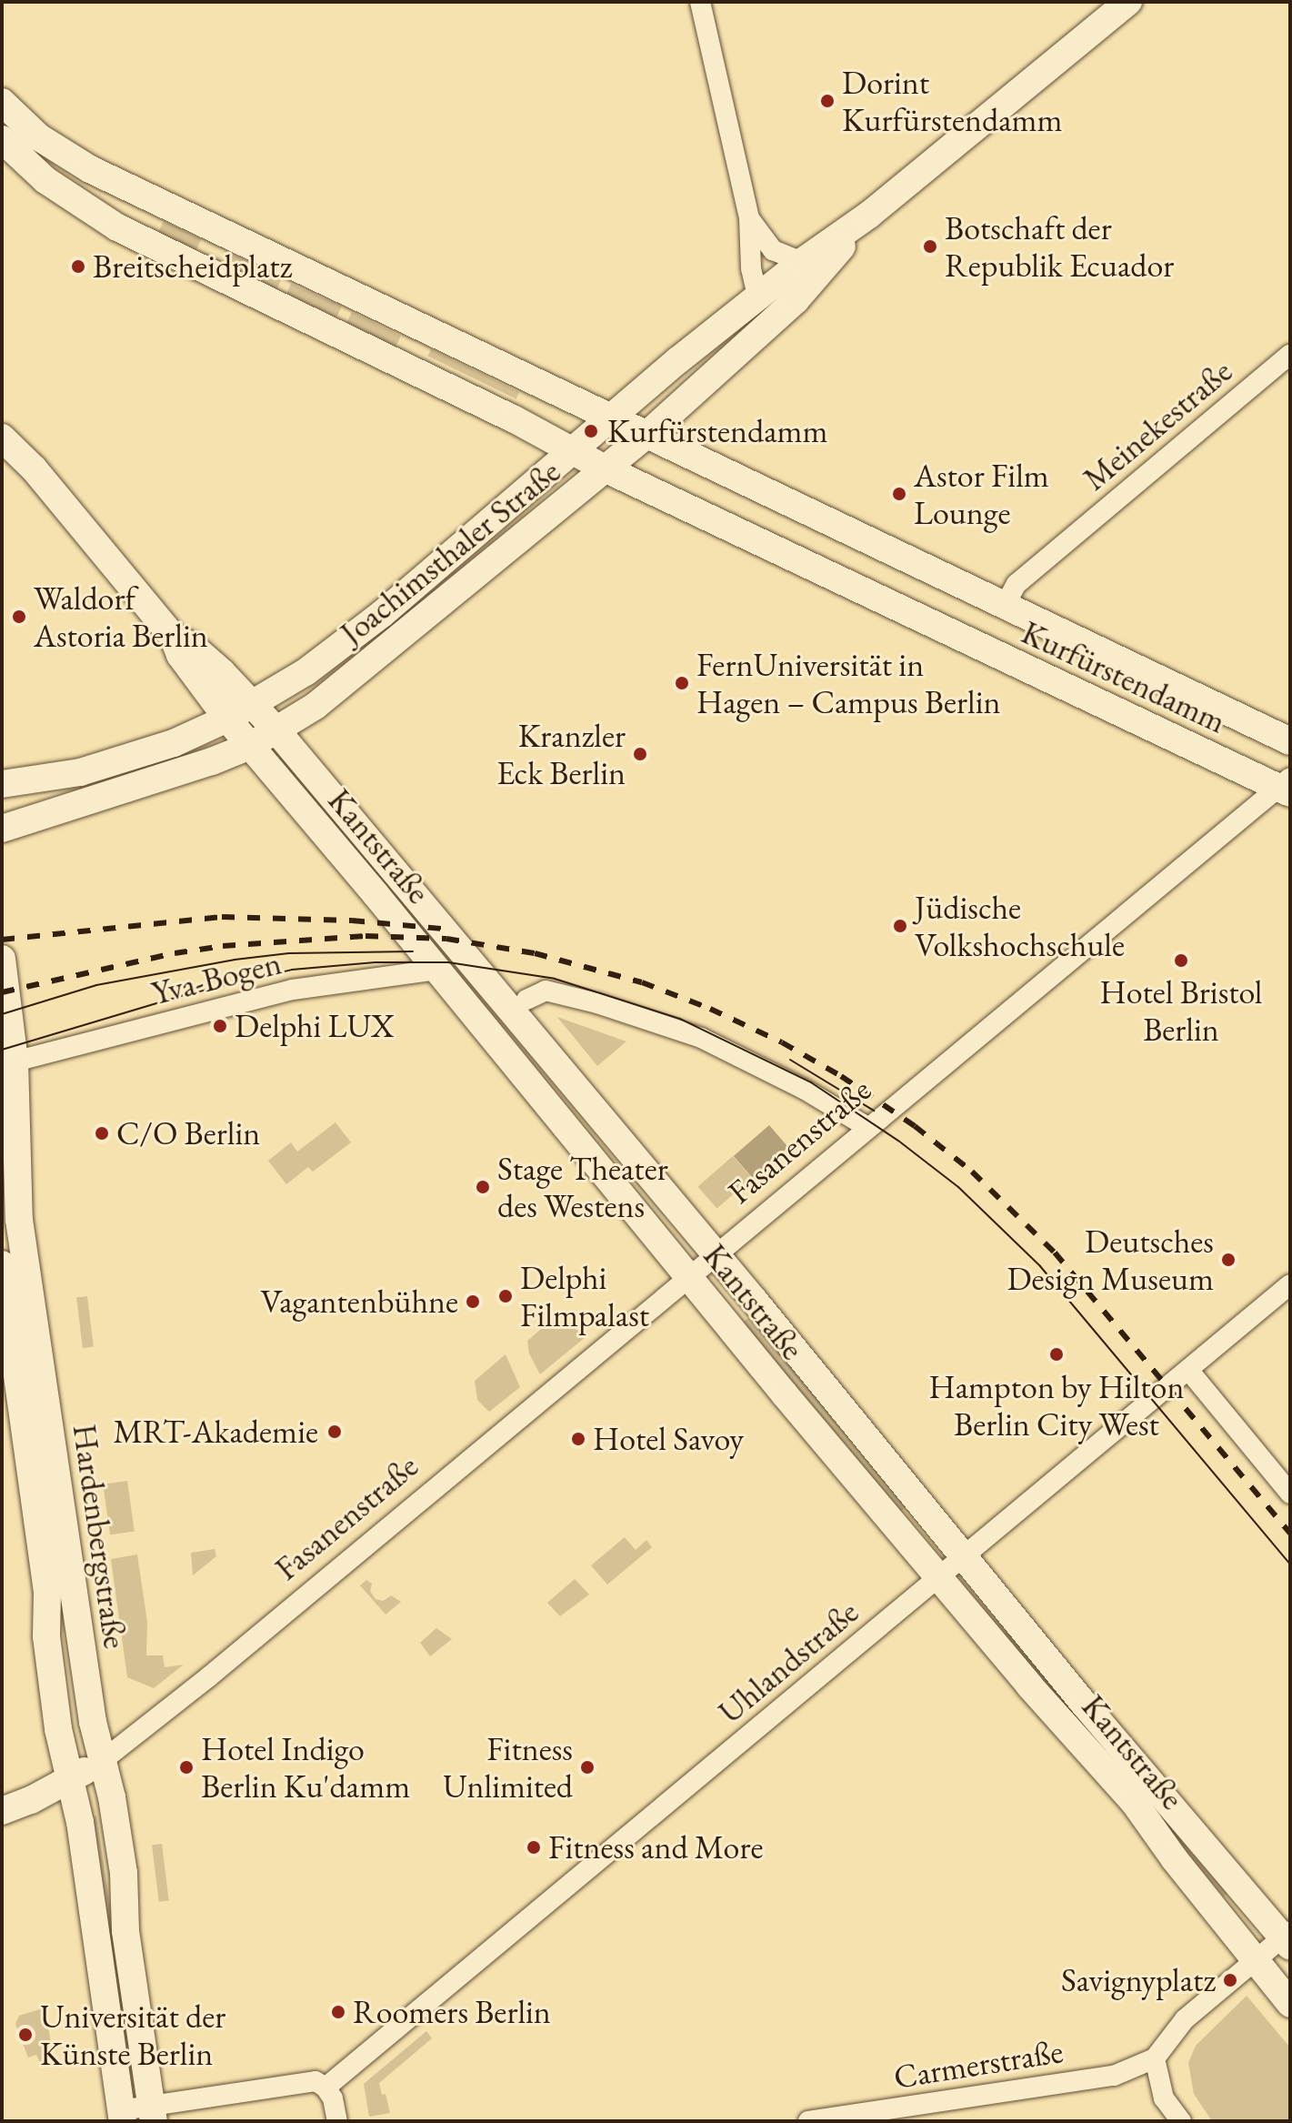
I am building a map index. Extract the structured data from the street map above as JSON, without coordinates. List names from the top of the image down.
{
  "streets": {
    "main road": [
      "Joachimsthaler Straße",
      "Kurfürstendamm",
      "Kantstraße",
      "Fasanenstraße",
      "Hardenbergstraße"
    ],
    "street": [
      "Meinekestraße",
      "Yva-Bogen",
      "Uhlandstraße",
      "Carmerstraße"
    ]
  },
  "crossings": [
    ["Meinekestraße", "Kurfürstendamm"],
    ["Joachimsthaler Straße", "Kurfürstendamm"],
    ["Joachimsthaler Straße", "Kantstraße"],
    ["Kurfürstendamm", "Fasanenstraße"],
    ["Kantstraße", "Yva-Bogen"],
    ["Kantstraße", "Fasanenstraße"],
    ["Kantstraße", "Uhlandstraße"],
    ["Yva-Bogen", "Hardenbergstraße"],
    ["Fasanenstraße", "Hardenbergstraße"]
  ],
  "places": [
    "Dorint Kurfürstendamm",
    "Botschaft der Republik Ecuador",
    "Breitscheidplatz",
    "Kurfürstendamm",
    "Astor Film Lounge",
    "Waldorf Astoria Berlin",
    "FernUniversität in Hagen – Campus Berlin",
    "Kranzler Eck Berlin",
    "Jüdische Volkshochschule",
    "Hotel Bristol Berlin",
    "Delphi LUX",
    "C/O Berlin",
    "Stage Theater des Westens",
    "Deutsches Design Museum",
    "Delphi Filmpalast",
    "Vagantenbühne",
    "Hampton by Hilton Berlin City West",
    "MRT-Akademie",
    "Hotel Savoy",
    "Hotel Indigo Berlin Ku'damm",
    "Fitness Unlimited",
    "Fitness and More",
    "Savignyplatz",
    "Roomers Berlin",
    "Universität der Künste Berlin"
  ]
}
